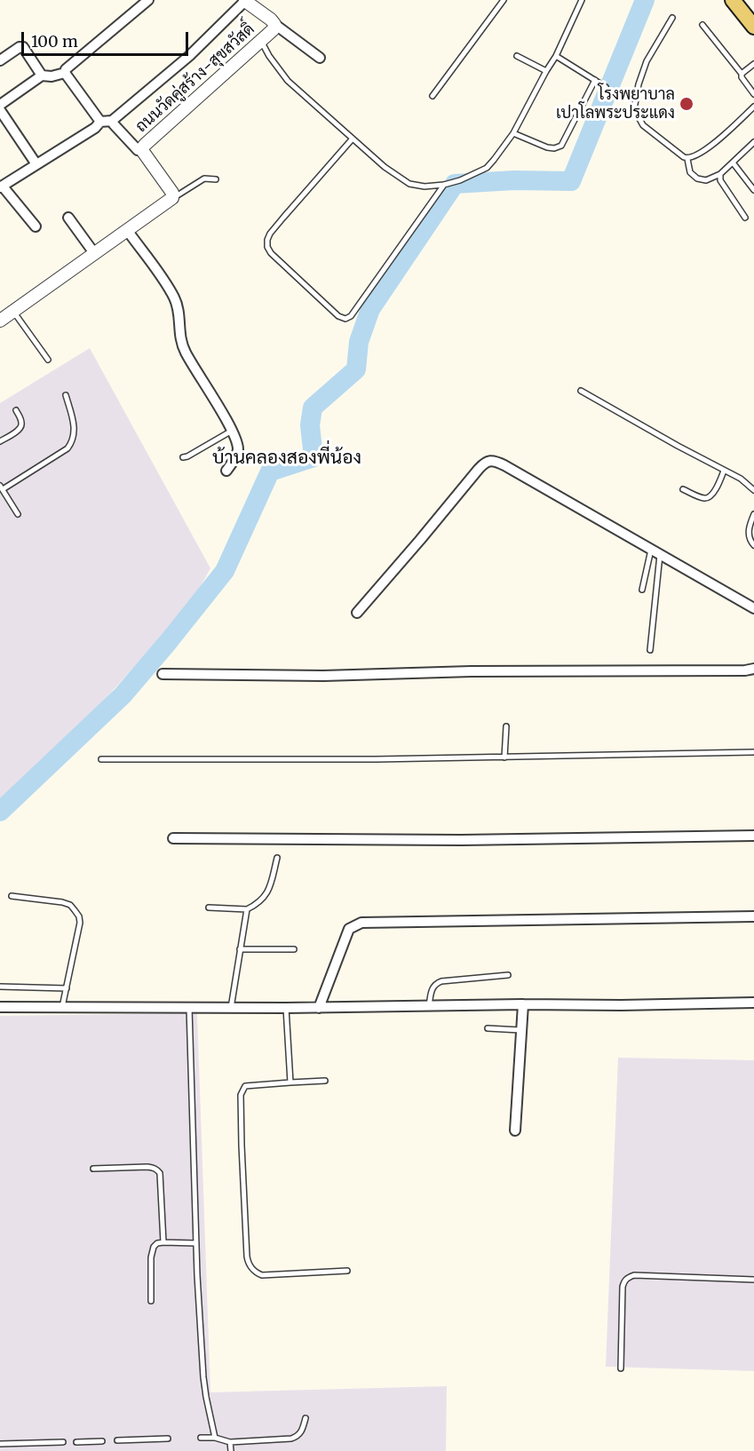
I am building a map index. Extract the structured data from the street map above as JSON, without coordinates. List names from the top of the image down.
{
  "streets": {
    "street": ["ถนนวัดคู่สร้าง-สุขสวัสดิ์"]
  },
  "districts": ["บ้านคลองสองพี่น้อง"],
  "places": ["โรงพยาบาล เปาโลพระประแดง"],
  "scale_bar": "100 m"
}
